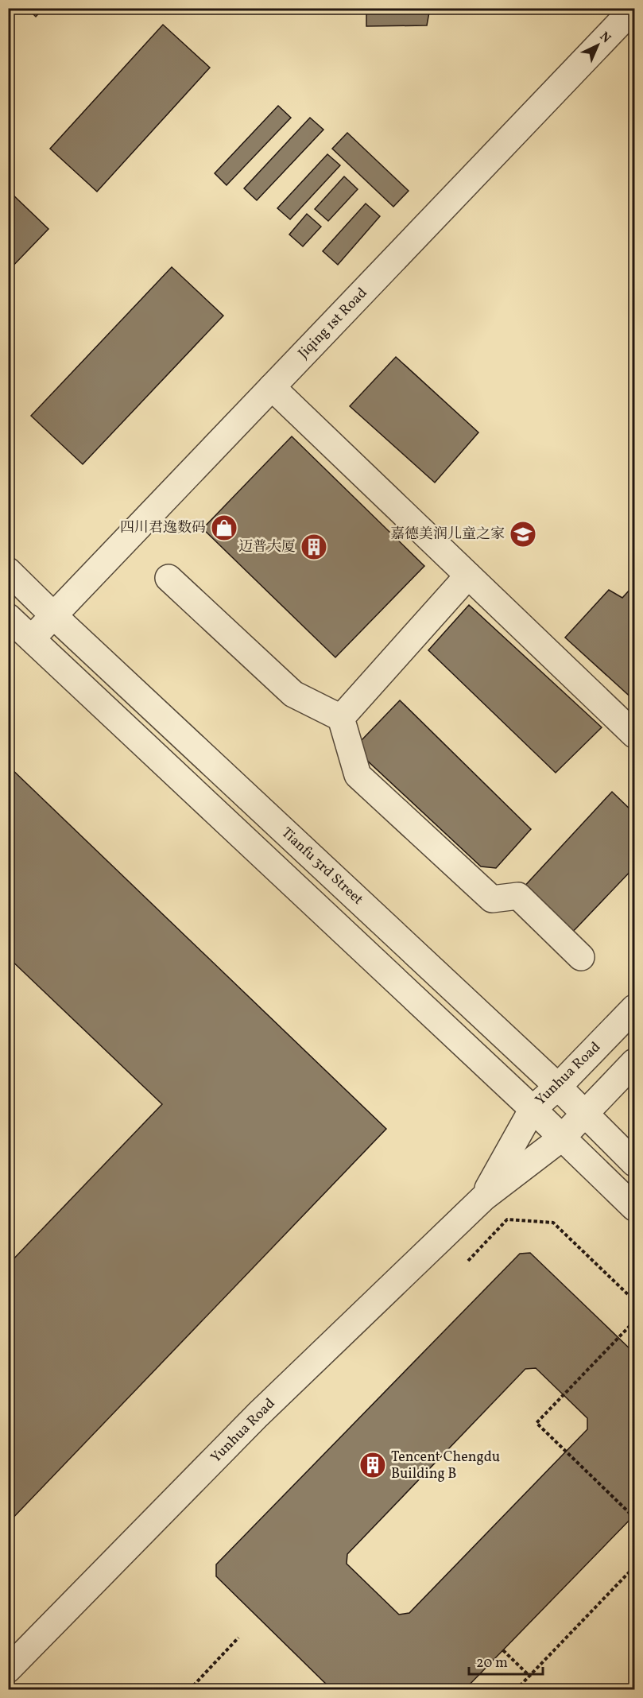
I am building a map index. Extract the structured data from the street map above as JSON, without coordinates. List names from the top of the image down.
{
  "streets": {
    "street": ["Jiqing 1st Road", "Tianfu 3rd Street", "Yunhua Road"]
  },
  "crossings": [
    ["Jiqing 1st Road", "Tianfu 3rd Street"],
    ["Tianfu 3rd Street", "Yunhua Road"]
  ],
  "places": {
    "shop": ["四川君逸数码"],
    "school or university": ["嘉德美润儿童之家"],
    "building": ["迈普大厦", "Tencent Chengdu Building B"]
  },
  "scale_bar": "20 m",
  "north": "top right"
}
